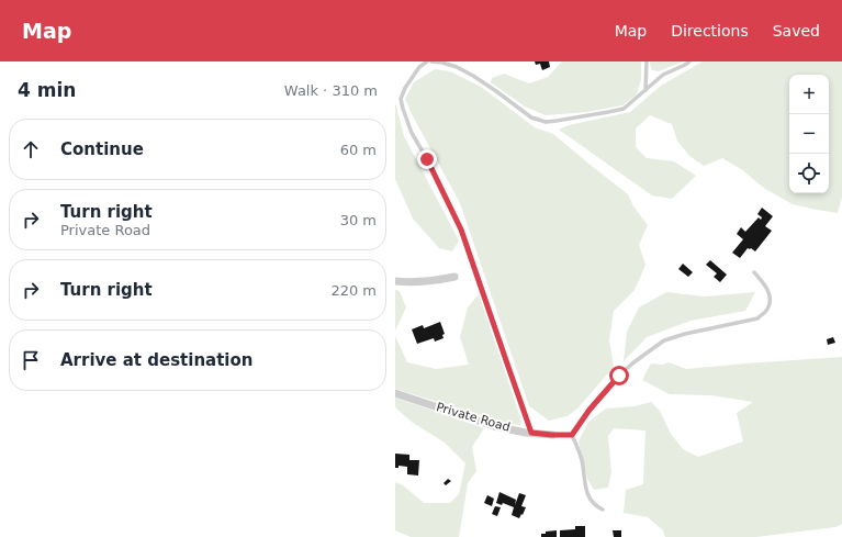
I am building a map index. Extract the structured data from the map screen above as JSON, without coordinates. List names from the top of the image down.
{
  "streets": {
    "street": ["Private Road"]
  },
  "page": {
    "header": "Map",
    "nav": ["Map", "Directions", "Saved"],
    "heading": ["4 min", "Walk · 310 m"],
    "map_buttons": ["+", "−"],
    "list": [
      ["Continue", "60 m"],
      ["Turn right", "Private Road", "30 m"],
      ["Turn right", "220 m"],
      "Arrive at destination"
    ]
  }
}
